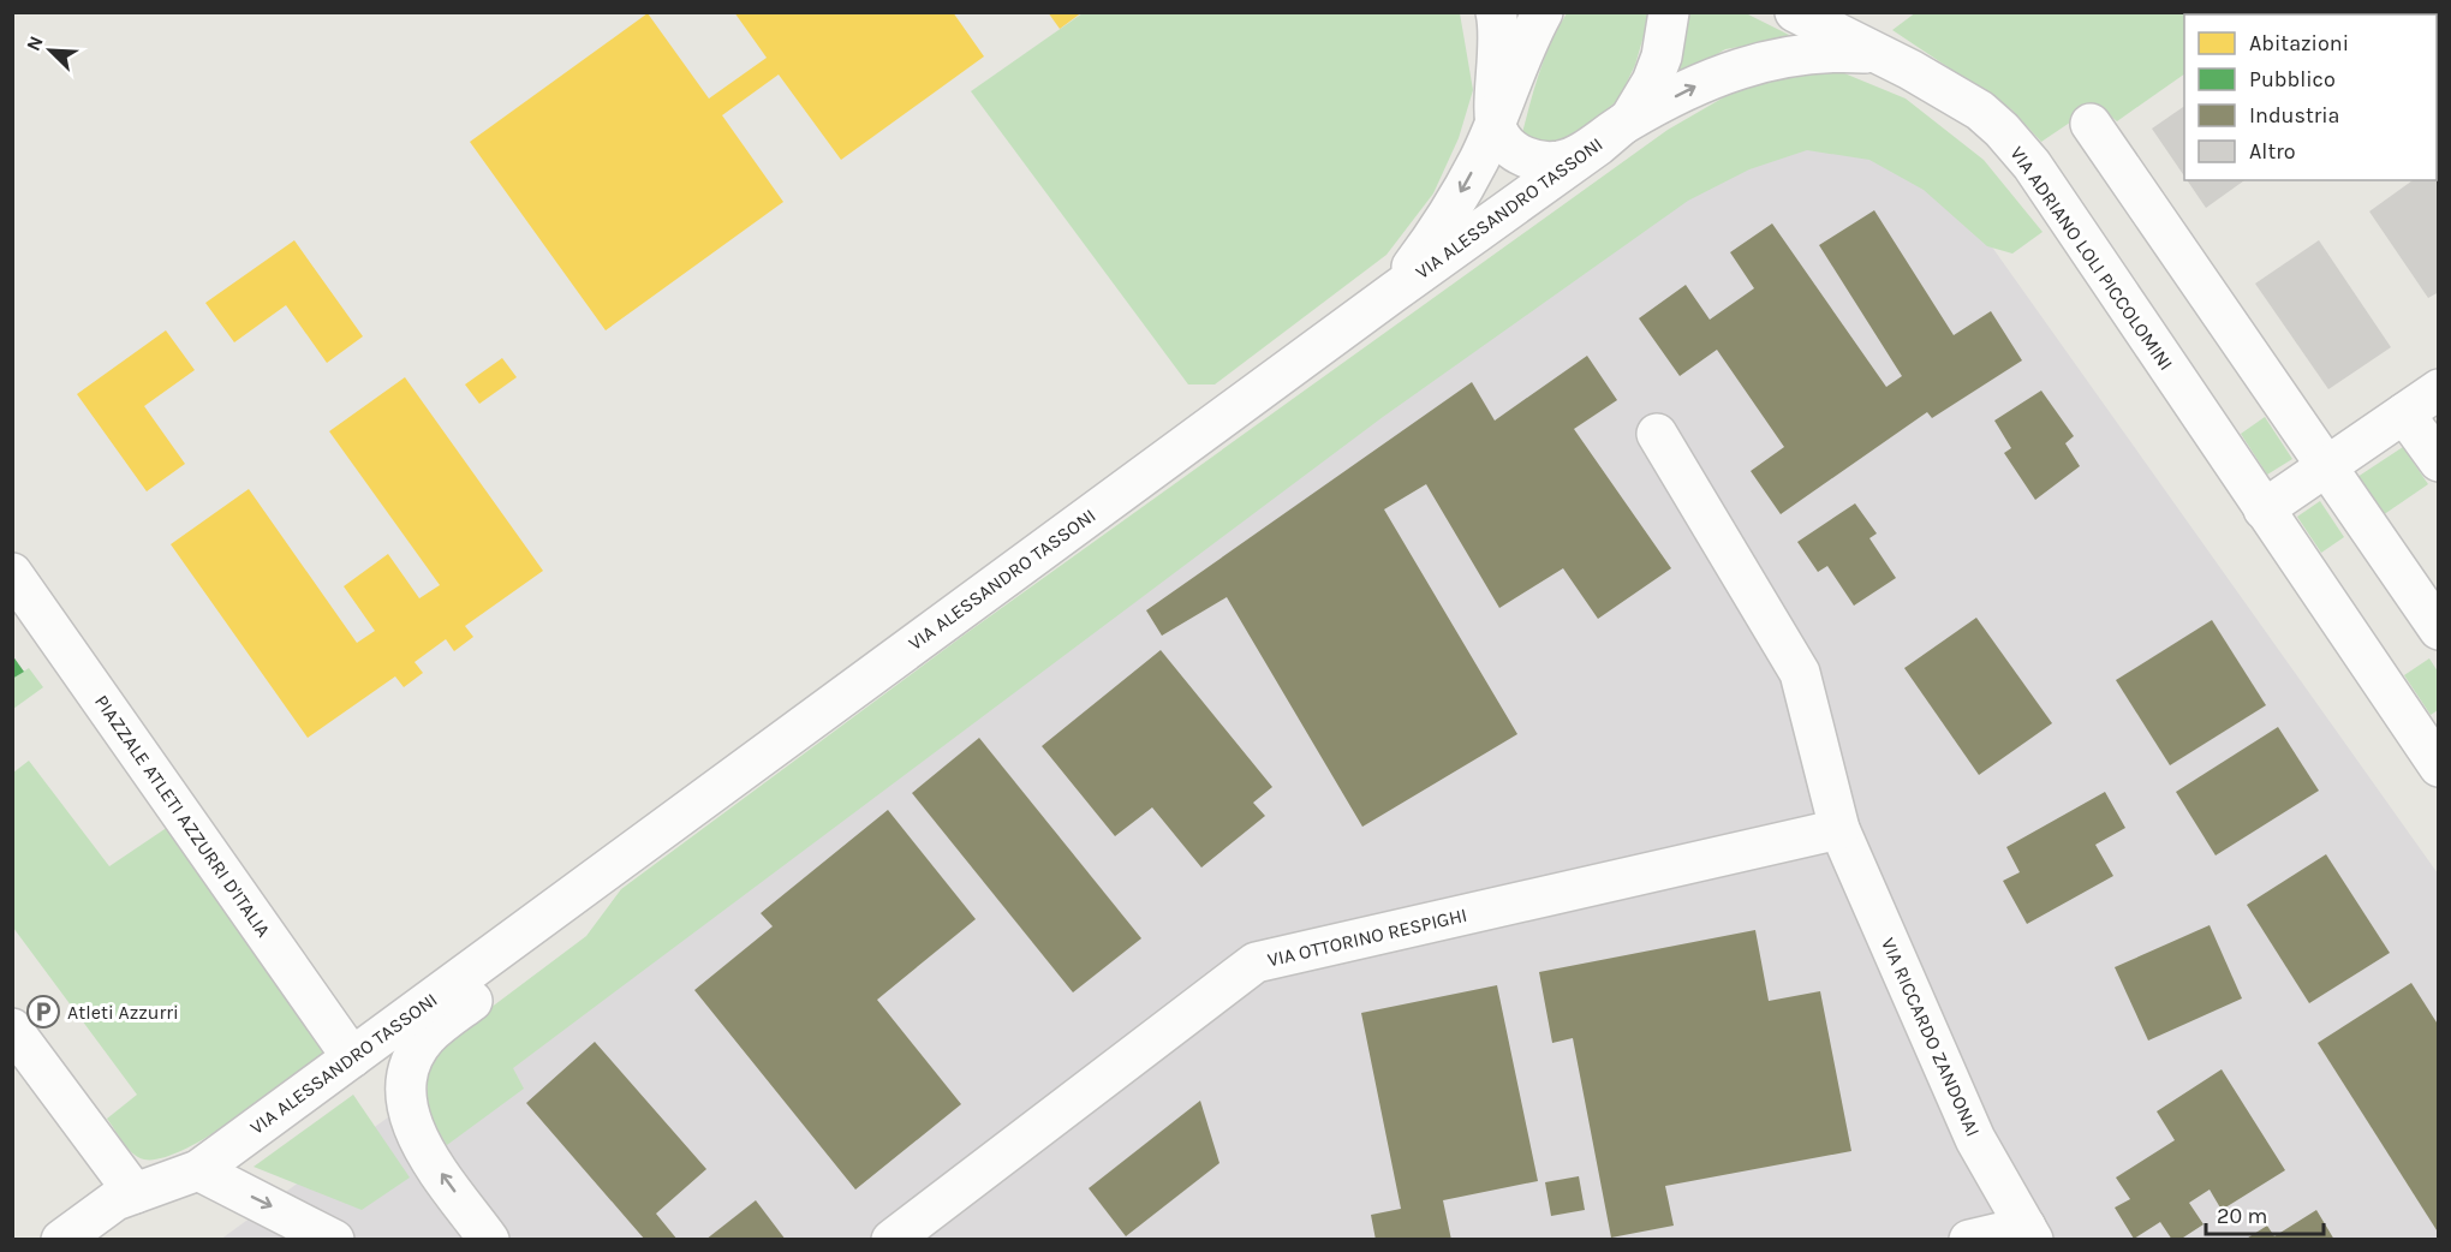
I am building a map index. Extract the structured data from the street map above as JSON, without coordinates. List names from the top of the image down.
{
  "streets": {
    "street": [
      "VIA ALESSANDRO TASSONI",
      "VIA ADRIANO LOLI PICCOLOMINI",
      "PIAZZALE ATLETI AZZURRI D'ITALIA",
      "VIA OTTORINO RESPIGHI",
      "VIA RICCARDO ZANDONAI"
    ]
  },
  "crossings": [
    ["VIA ALESSANDRO TASSONI", "VIA ADRIANO LOLI PICCOLOMINI"],
    ["VIA ALESSANDRO TASSONI", "PIAZZALE ATLETI AZZURRI D'ITALIA"],
    ["VIA OTTORINO RESPIGHI", "VIA RICCARDO ZANDONAI"]
  ],
  "places": {
    "parking": ["Atleti Azzurri"]
  },
  "legend": [
    "Abitazioni",
    "Pubblico",
    "Industria",
    "Altro"
  ],
  "scale_bar": "20 m",
  "north": "top left"
}
